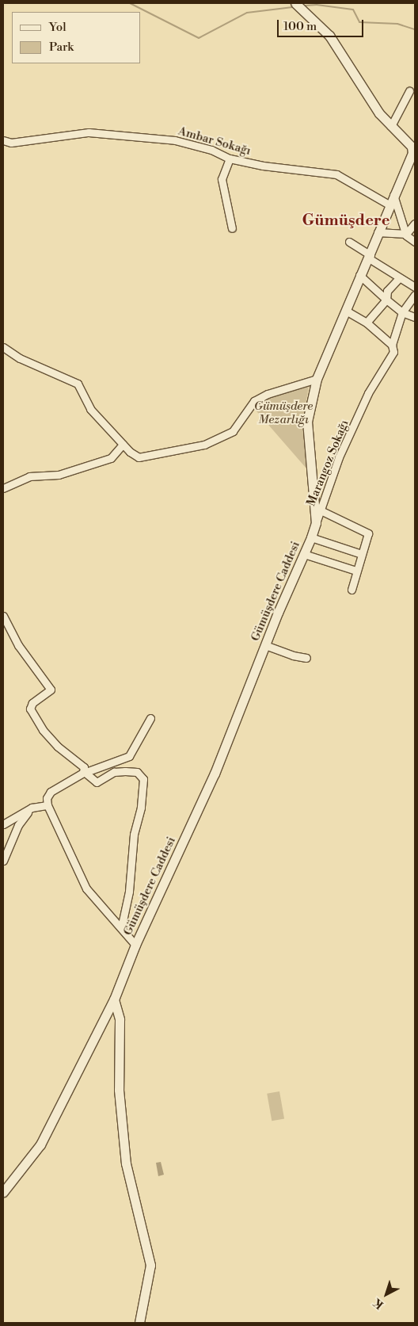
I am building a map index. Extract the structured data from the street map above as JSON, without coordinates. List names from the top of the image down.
{
  "streets": {
    "street": ["Ambar Sokağı", "Marangoz Sokağı", "Gümüşdere Caddesi"]
  },
  "crossings": [
    ["Ambar Sokağı", "Gümüşdere Caddesi"],
    ["Marangoz Sokağı", "Gümüşdere Caddesi"]
  ],
  "districts": ["Gümüşdere"],
  "parks": ["Gümüşdere Mezarlığı"],
  "legend": ["Yol", "Park"],
  "scale_bar": "100 m",
  "north": "bottom left"
}
